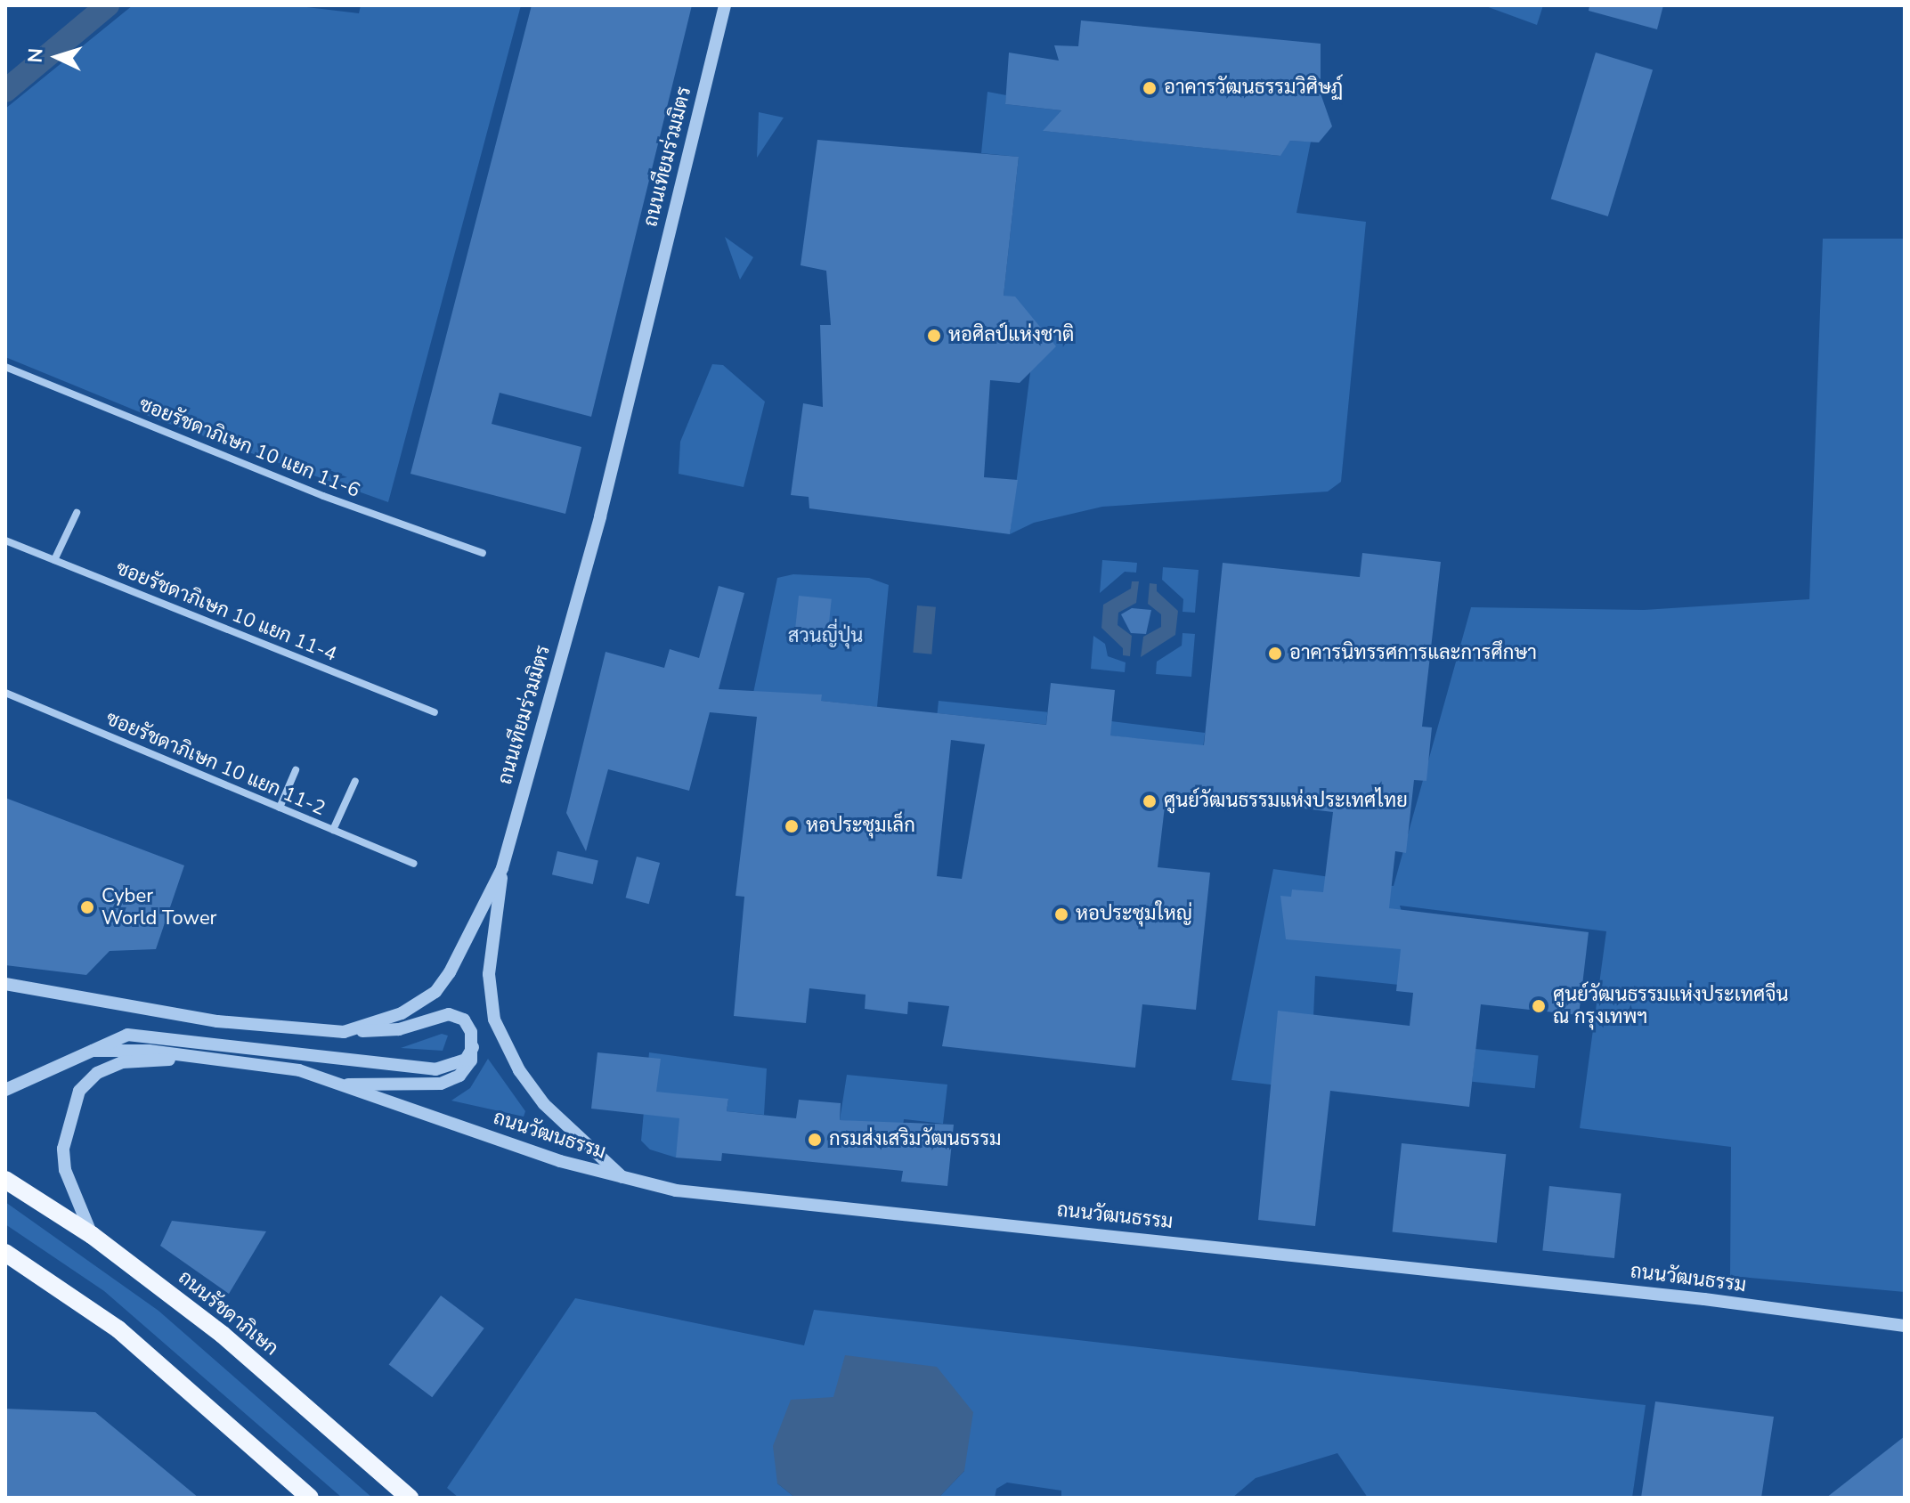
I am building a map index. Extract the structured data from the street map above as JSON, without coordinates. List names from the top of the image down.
{
  "streets": {
    "main road": ["ถนนรัชดาภิเษก"],
    "street": [
      "ถนนเทียมร่วมมิตร",
      "ซอยรัชดาภิเษก 10 แยก 11-6",
      "ซอยรัชดาภิเษก 10 แยก 11-4",
      "ซอยรัชดาภิเษก 10 แยก 11-2",
      "ถนนวัฒนธรรม"
    ]
  },
  "parks": ["สวนญี่ปุ่น"],
  "places": [
    "อาคารวัฒนธรรมวิศิษฏ์",
    "หอศิลป์แห่งชาติ",
    "อาคารนิทรรศการและการศึกษา",
    "ศูนย์วัฒนธรรมแห่งประเทศไทย",
    "หอประชุมเล็ก",
    "Cyber World Tower",
    "หอประชุมใหญ่",
    "ศูนย์วัฒนธรรมแห่งประเทศจีน ณ กรุงเทพฯ",
    "กรมส่งเสริมวัฒนธรรม"
  ],
  "north": "left"
}
